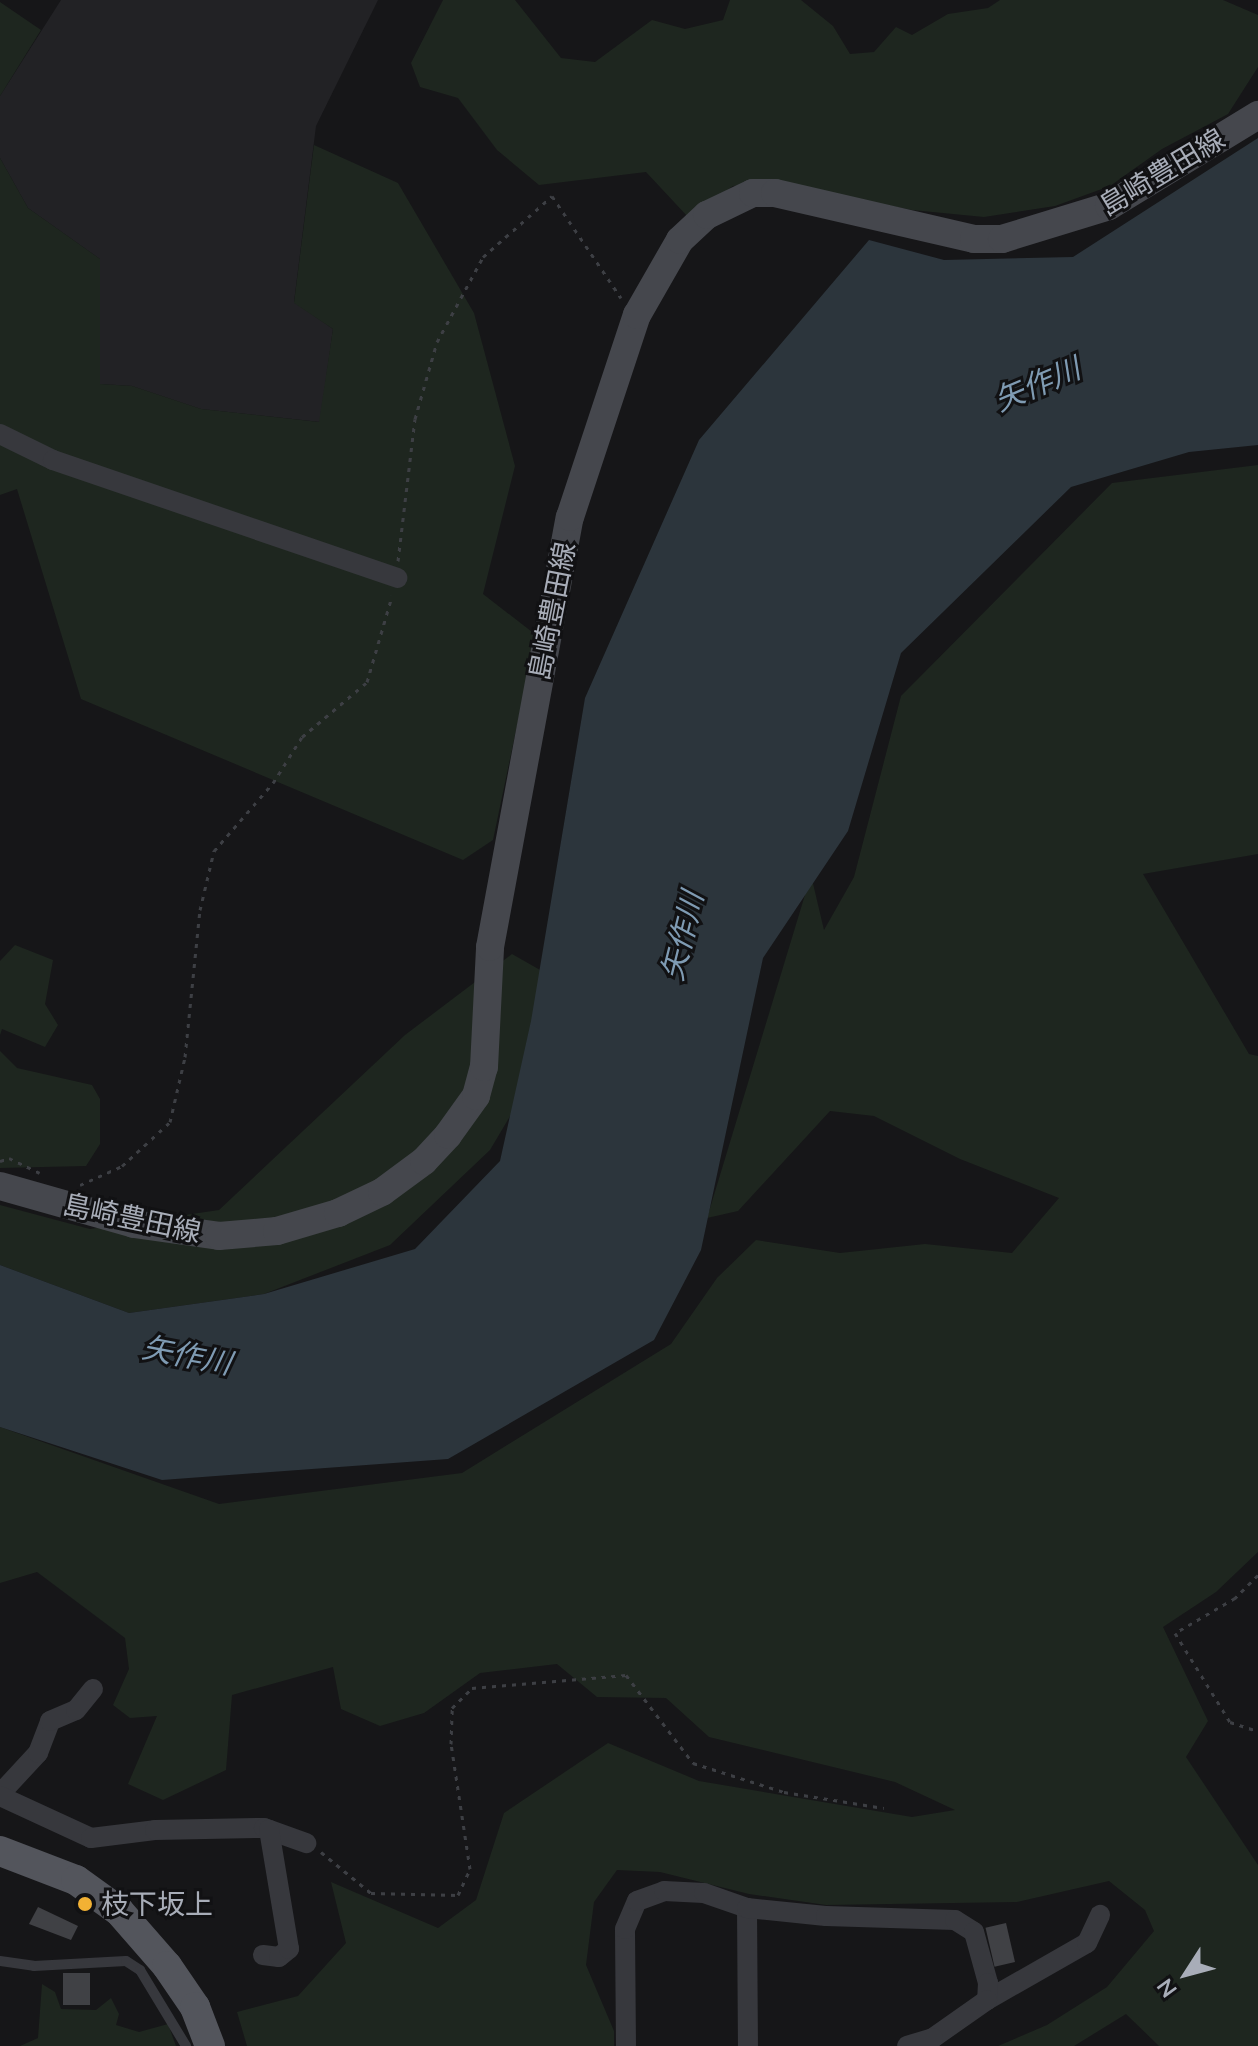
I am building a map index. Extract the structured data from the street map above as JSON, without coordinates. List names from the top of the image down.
{
  "streets": {
    "main road": ["島崎豊田線"]
  },
  "water": ["矢作川"],
  "places": ["枝下坂上"],
  "north": "bottom left"
}
